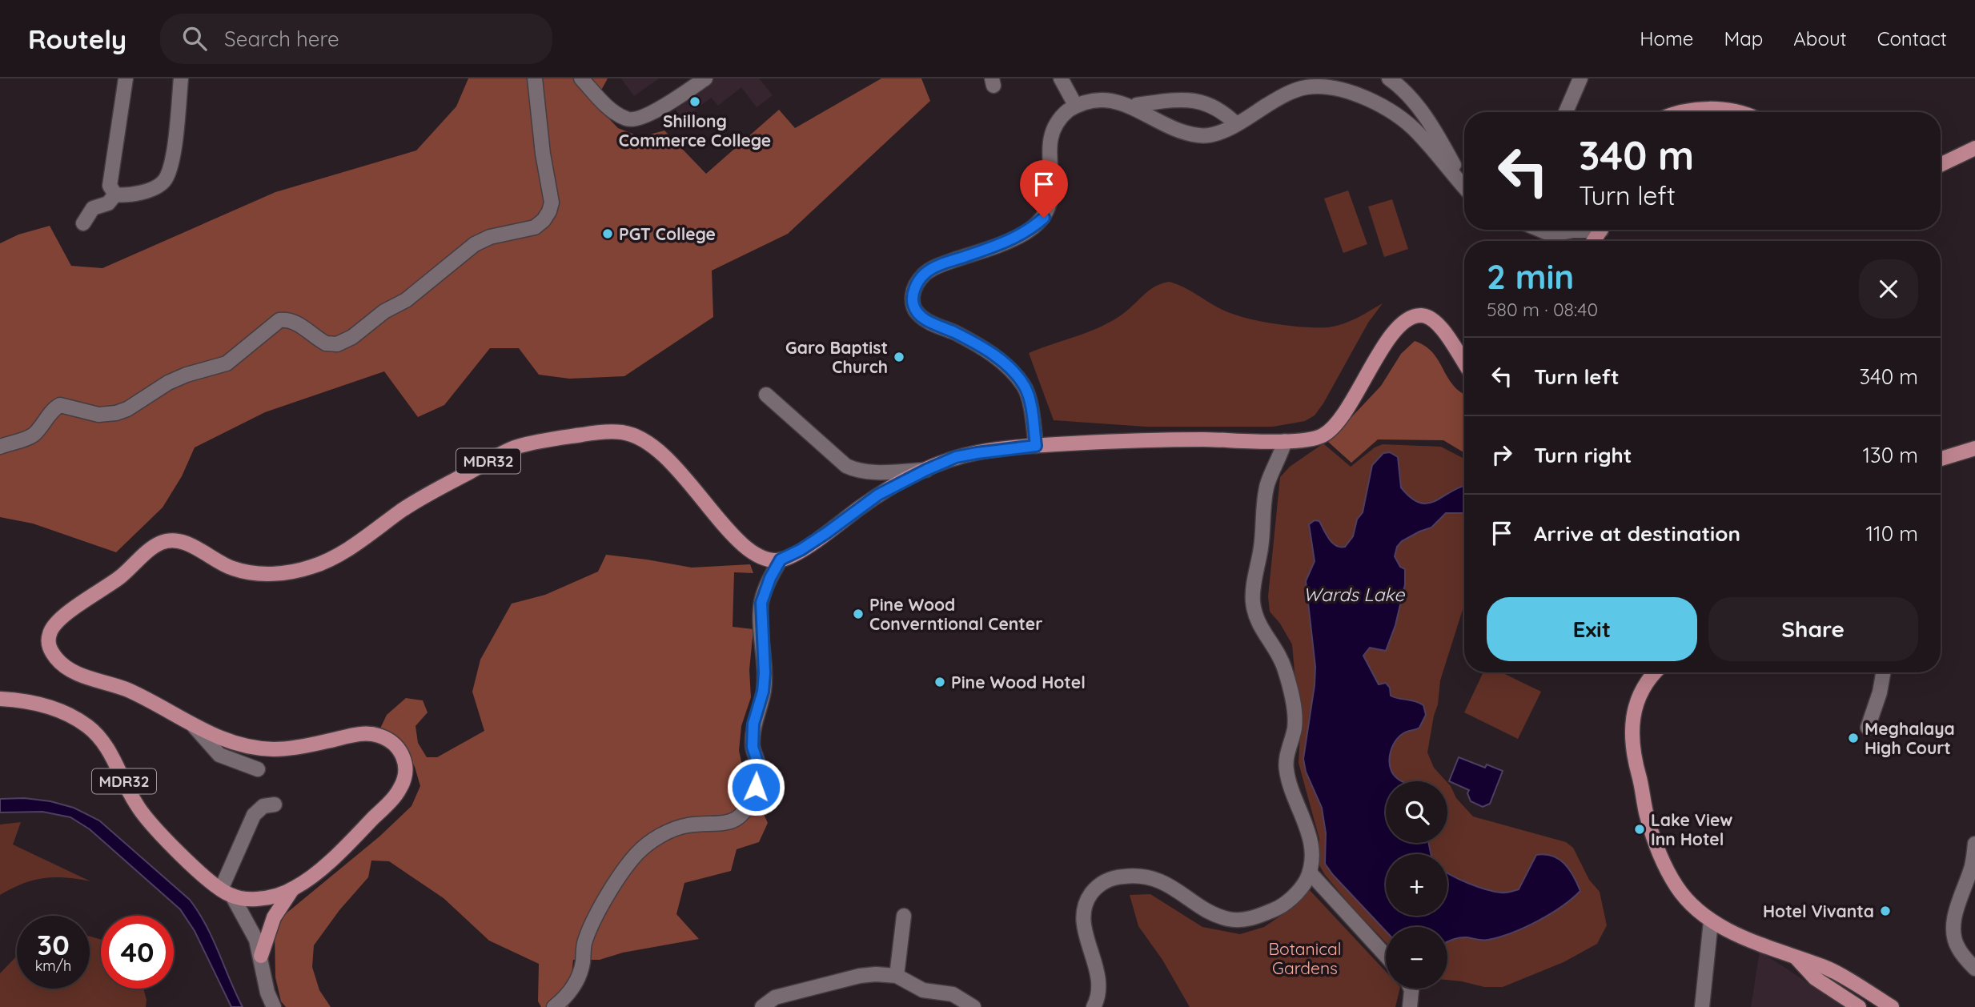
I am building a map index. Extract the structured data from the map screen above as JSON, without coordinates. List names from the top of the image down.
{
  "streets": {
    "main road": ["MDR32"]
  },
  "water": ["Wards Lake"],
  "parks": ["Botanical Gardens"],
  "places": [
    "Shillong Commerce College",
    "PGT College",
    "Garo Baptist Church",
    "Pine Wood Converntional Center",
    "Pine Wood Hotel",
    "Meghalaya High Court",
    "Lake View Inn Hotel",
    "Hotel Vivanta"
  ],
  "page": {
    "header": "Routely",
    "search": "Search here",
    "nav": [
      "Home",
      "Map",
      "About",
      "Contact"
    ],
    "turn": ["340 m", "Turn left"],
    "heading": ["2 min", "580 m · 08:40"],
    "list": [
      {
        "name": "Turn left",
        "value": "340 m"
      },
      {
        "name": "Turn right",
        "value": "130 m"
      },
      {
        "name": "Arrive at destination",
        "value": "110 m"
      }
    ],
    "buttons": ["Exit", "Share"],
    "map_buttons": ["+", "−"],
    "speed": "30 km/h",
    "limit": "40"
  }
}
